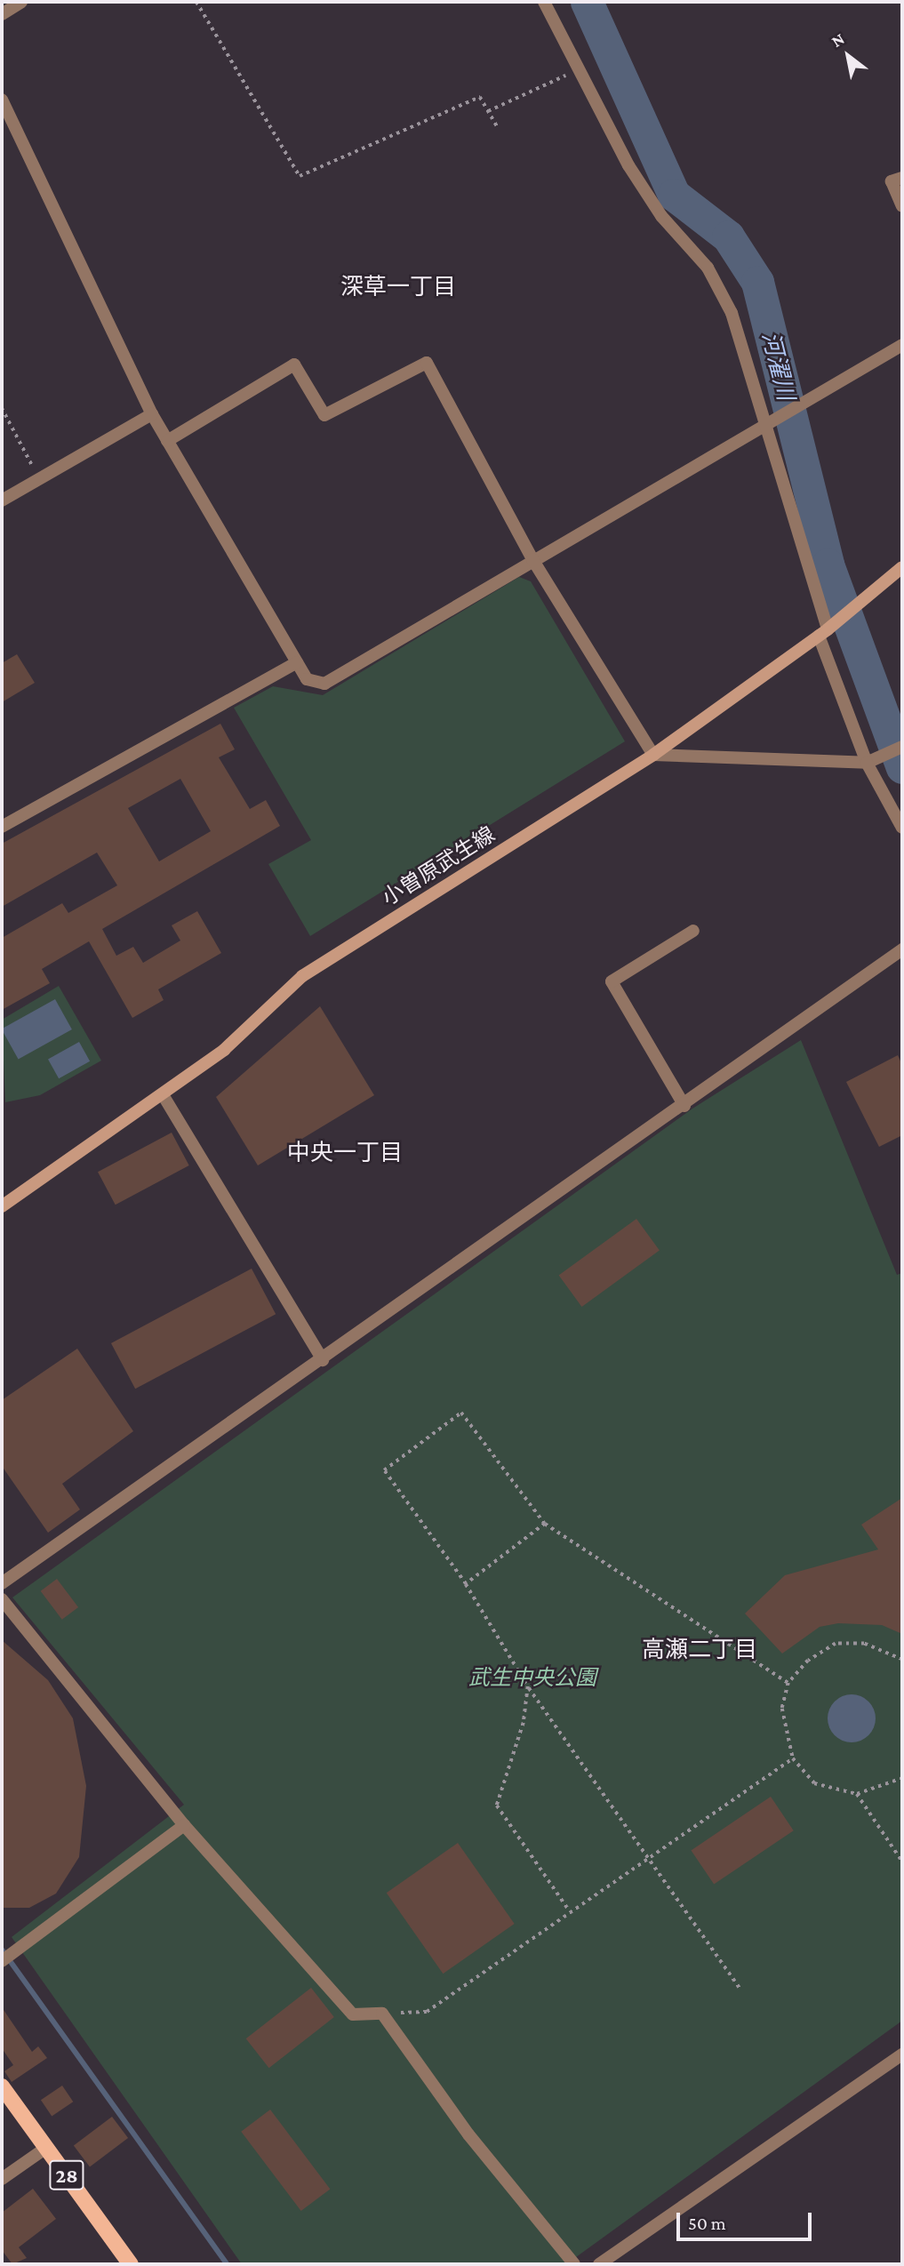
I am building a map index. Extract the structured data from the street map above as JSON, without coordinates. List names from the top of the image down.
{
  "streets": {
    "main road": ["小曽原武生線", "28"]
  },
  "districts": ["深草一丁目", "中央一丁目", "高瀬二丁目"],
  "water": ["河濯川"],
  "parks": ["武生中央公園"],
  "scale_bar": "50 m",
  "north": "top left"
}
